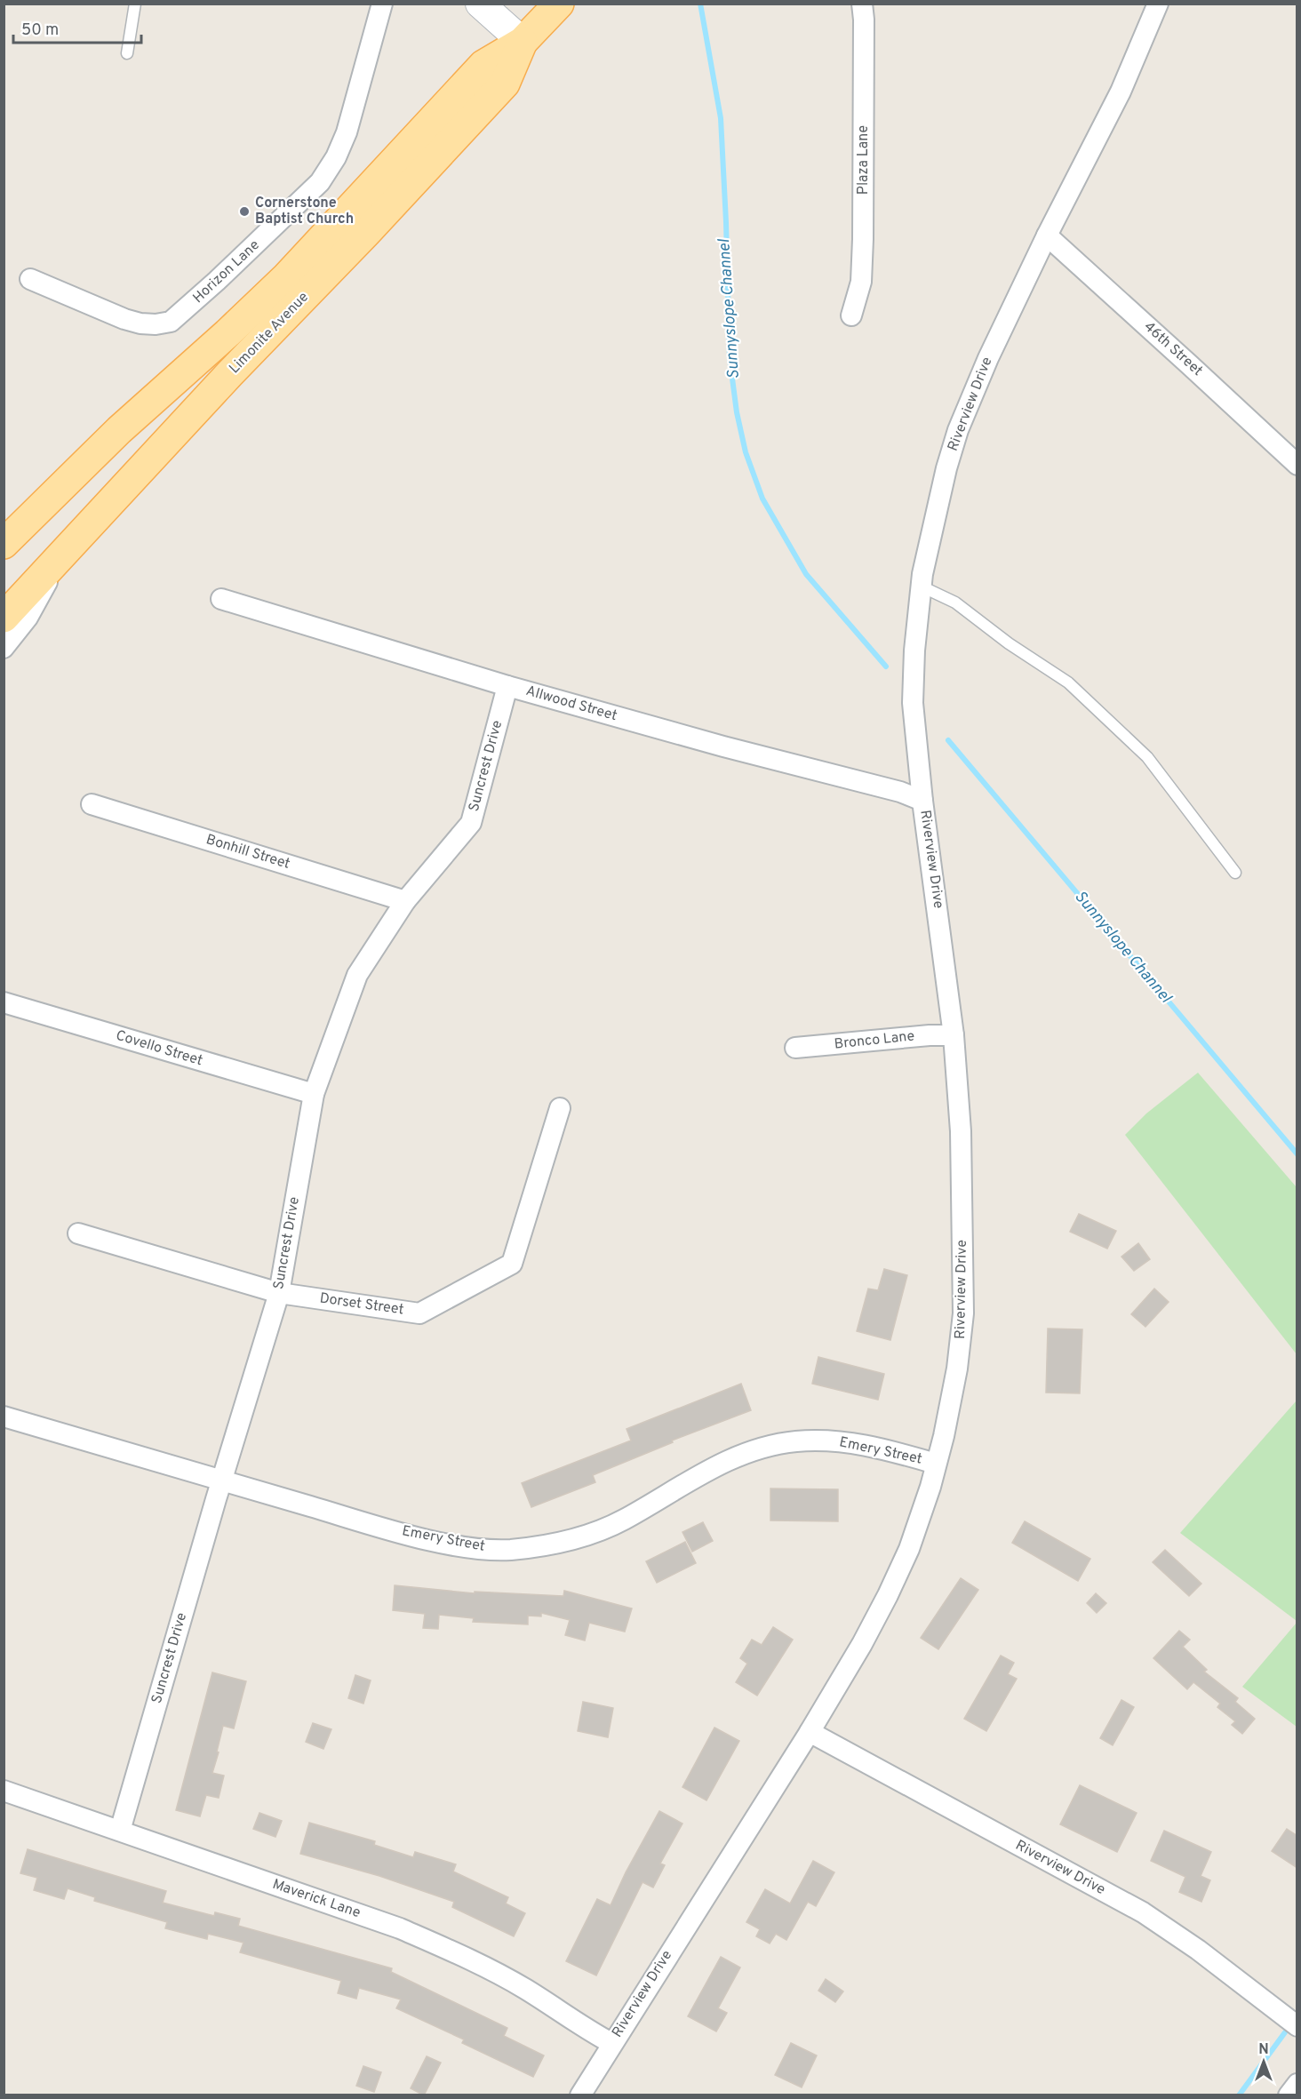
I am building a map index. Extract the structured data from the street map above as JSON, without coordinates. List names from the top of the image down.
{
  "streets": {
    "main road": ["Limonite Avenue"],
    "street": [
      "Plaza Lane",
      "Horizon Lane",
      "46th Street",
      "Riverview Drive",
      "Allwood Street",
      "Suncrest Drive",
      "Bonhill Street",
      "Bronco Lane",
      "Covello Street",
      "Dorset Street",
      "Emery Street",
      "Maverick Lane"
    ]
  },
  "crossings": [
    ["46th Street", "Riverview Drive"],
    ["Riverview Drive", "Allwood Street"],
    ["Riverview Drive", "Bronco Lane"],
    ["Riverview Drive", "Emery Street"],
    ["Riverview Drive", "Maverick Lane"],
    ["Allwood Street", "Suncrest Drive"],
    ["Suncrest Drive", "Bonhill Street"],
    ["Suncrest Drive", "Covello Street"],
    ["Suncrest Drive", "Dorset Street"],
    ["Suncrest Drive", "Emery Street"],
    ["Suncrest Drive", "Maverick Lane"]
  ],
  "water": ["Sunnyslope Channel"],
  "places": ["Cornerstone Baptist Church"],
  "scale_bar": "50 m",
  "north": "top"
}
